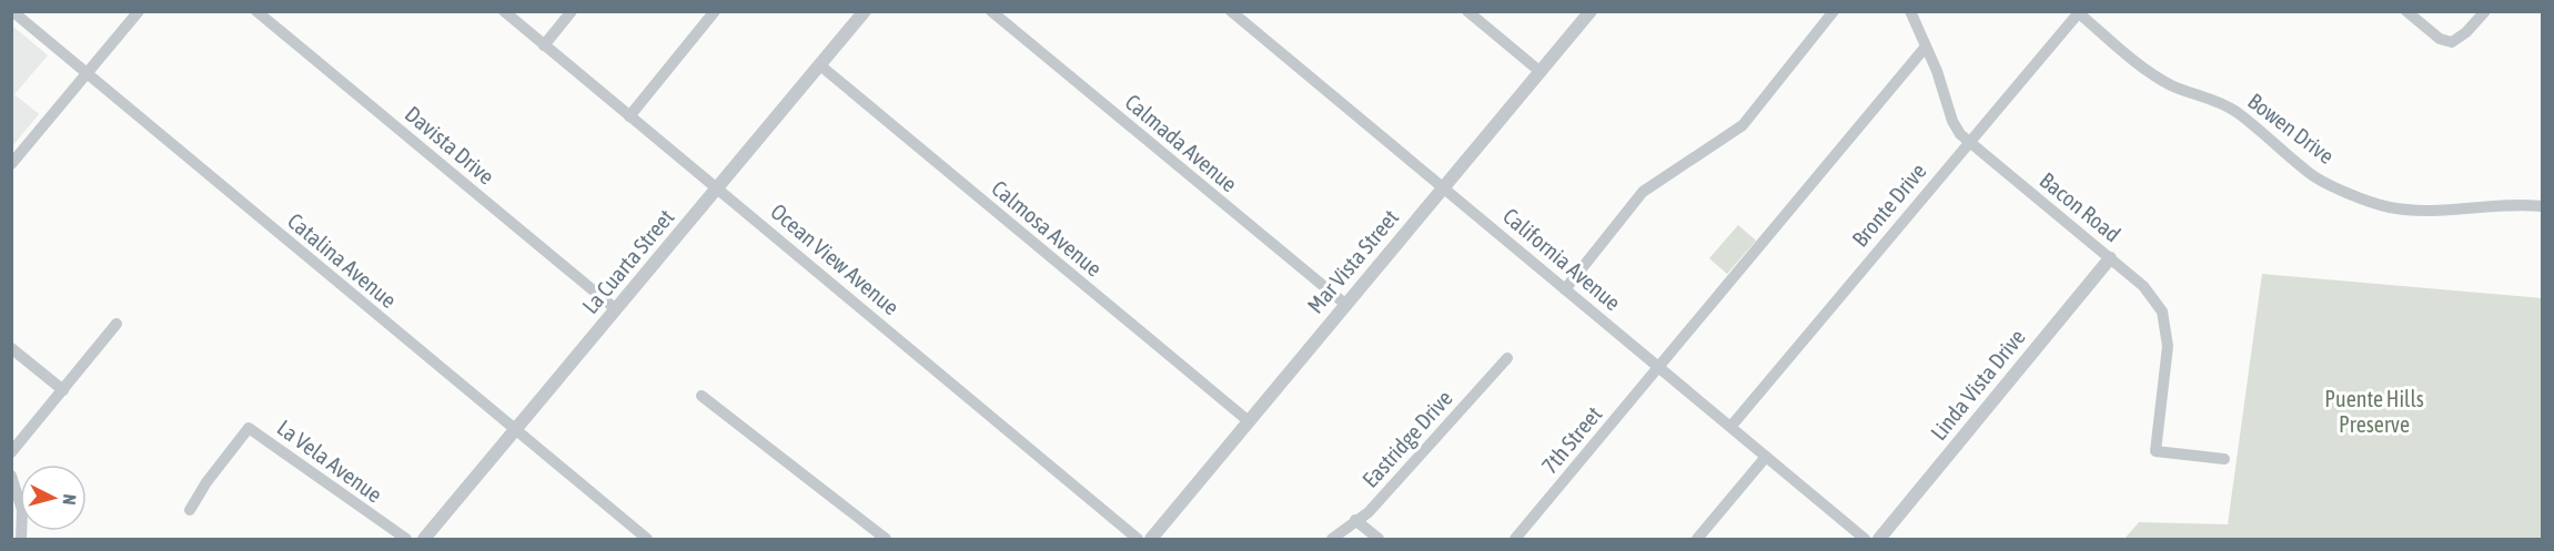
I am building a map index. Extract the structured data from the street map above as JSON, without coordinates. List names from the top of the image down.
{
  "streets": {
    "street": [
      "Bowen Drive",
      "Calmada Avenue",
      "Davista Drive",
      "Bronte Drive",
      "Bacon Road",
      "Calmosa Avenue",
      "Ocean View Avenue",
      "California Avenue",
      "Catalina Avenue",
      "La Cuarta Street",
      "Mar Vista Street",
      "Linda Vista Drive",
      "Eastridge Drive",
      "7th Street",
      "La Vela Avenue"
    ]
  },
  "crossings": [
    ["Bowen Drive", "Bronte Drive"],
    ["Calmada Avenue", "Mar Vista Street"],
    ["Davista Drive", "La Cuarta Street"],
    ["Bronte Drive", "Bacon Road"],
    ["Bronte Drive", "California Avenue"],
    ["Bacon Road", "Linda Vista Drive"],
    ["Bacon Road", "7th Street"],
    ["Calmosa Avenue", "La Cuarta Street"],
    ["Calmosa Avenue", "Mar Vista Street"],
    ["Ocean View Avenue", "La Cuarta Street"],
    ["California Avenue", "Mar Vista Street"],
    ["California Avenue", "7th Street"],
    ["Catalina Avenue", "La Cuarta Street"]
  ],
  "parks": ["Puente Hills Preserve"],
  "north": "right"
}
